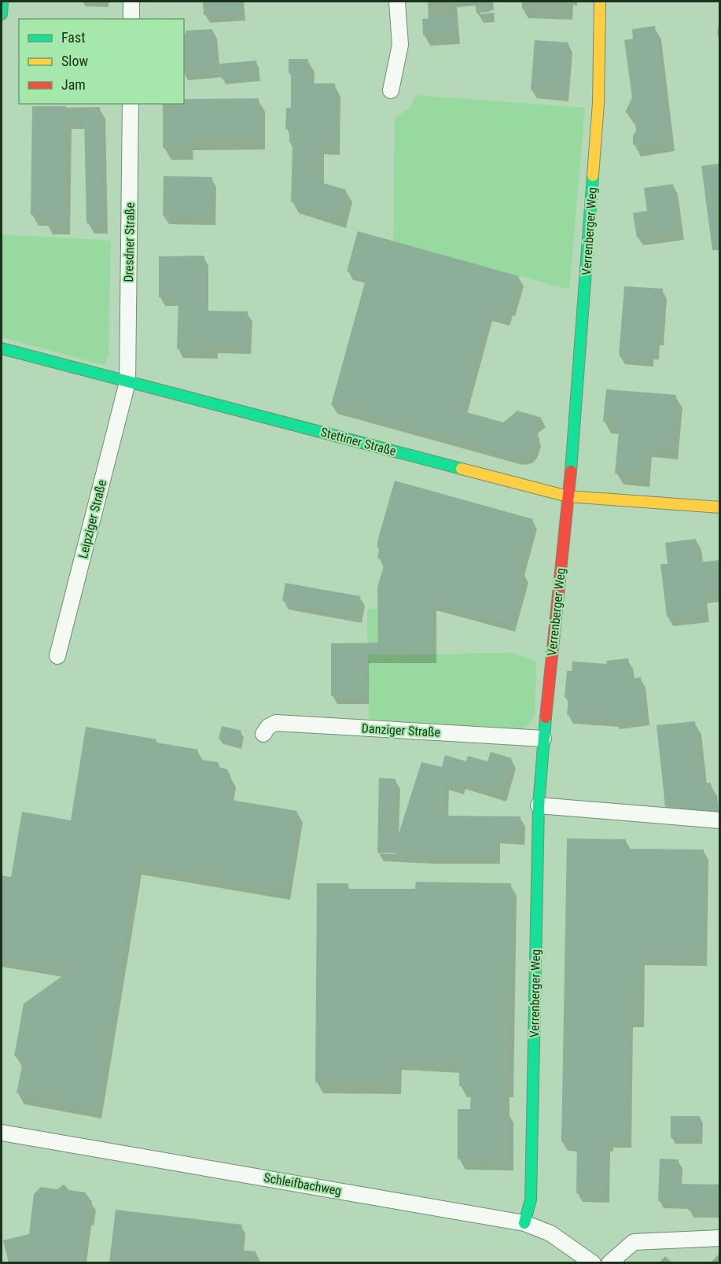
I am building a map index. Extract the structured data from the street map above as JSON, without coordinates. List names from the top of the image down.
{
  "streets": {
    "street": [
      "Verrenberger Weg",
      "Dresdner Straße",
      "Stettiner Straße",
      "Leipziger Straße",
      "Danziger Straße",
      "Schleifbachweg"
    ]
  },
  "crossings": [
    ["Verrenberger Weg", "Stettiner Straße"],
    ["Verrenberger Weg", "Danziger Straße"],
    ["Verrenberger Weg", "Schleifbachweg"],
    ["Dresdner Straße", "Stettiner Straße"],
    ["Dresdner Straße", "Leipziger Straße"],
    ["Stettiner Straße", "Leipziger Straße"]
  ],
  "legend": ["Fast", "Slow", "Jam"]
}
